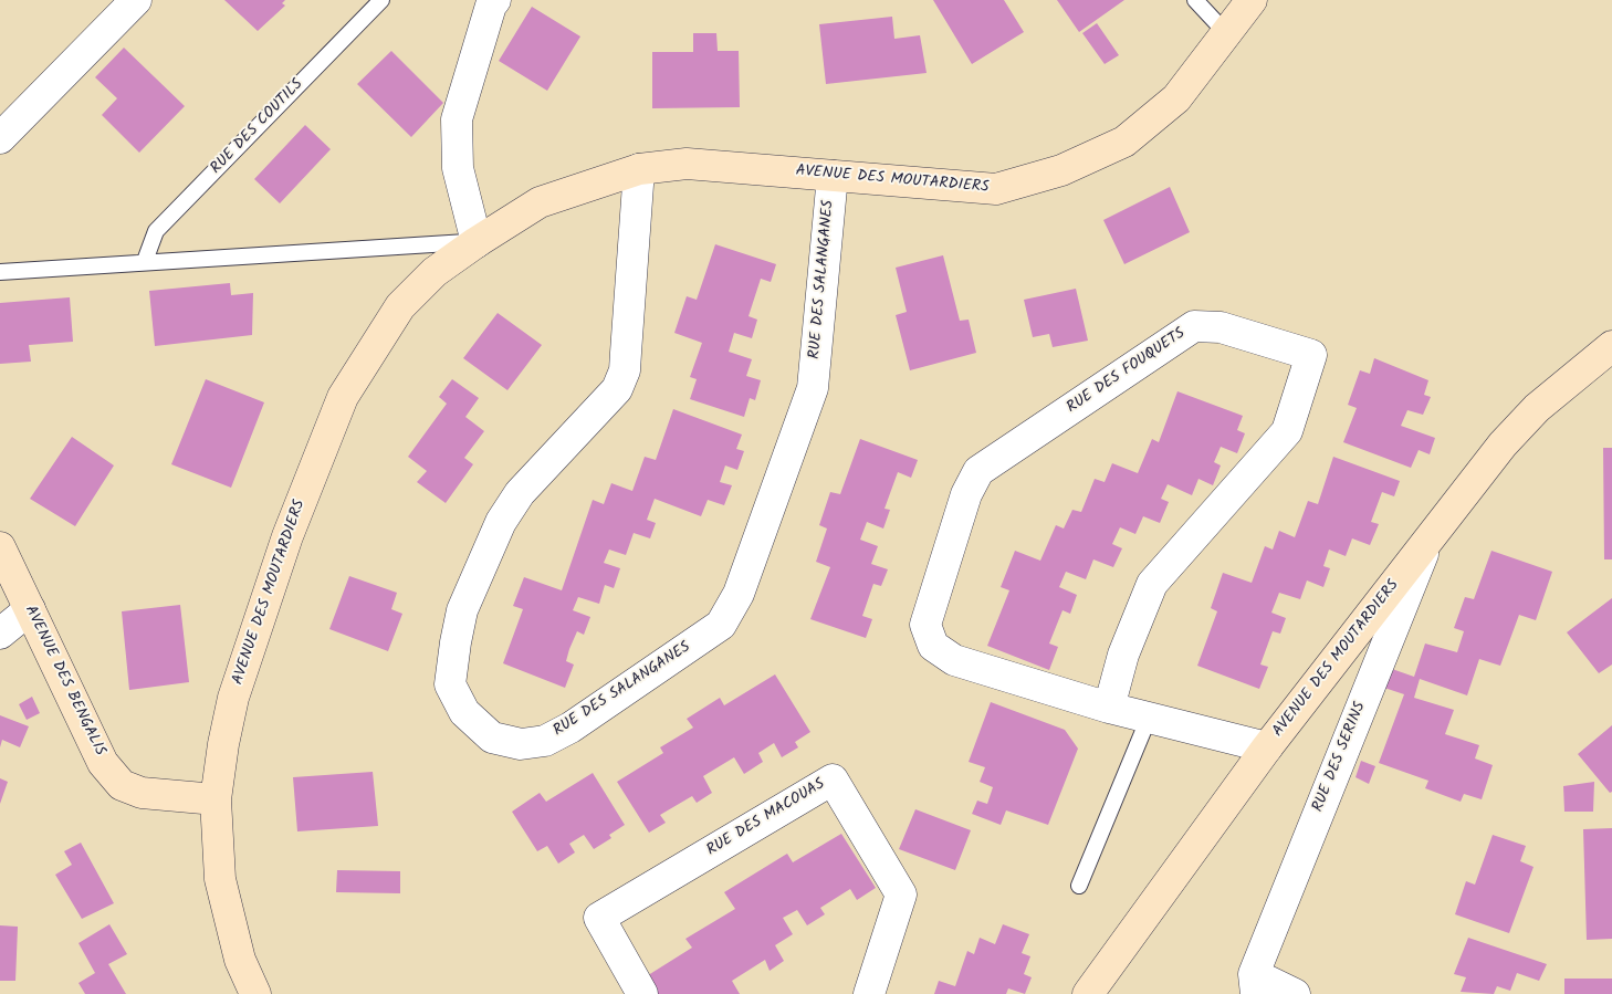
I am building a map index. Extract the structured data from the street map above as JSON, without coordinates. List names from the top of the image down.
{
  "streets": {
    "street": [
      "AVENUE DES MOUTARDIERS",
      "RUE DES SALANGANES",
      "RUE DES FOUQUETS",
      "AVENUE DES BENGALIS",
      "RUE DES SERINS",
      "RUE DES MACOUAS"
    ],
    "lane": ["RUE DES COUTILS"]
  },
  "crossings": [
    ["RUE DES COUTILS", "AVENUE DES MOUTARDIERS"],
    ["AVENUE DES MOUTARDIERS", "RUE DES SALANGANES"],
    ["AVENUE DES MOUTARDIERS", "RUE DES FOUQUETS"],
    ["AVENUE DES MOUTARDIERS", "AVENUE DES BENGALIS"],
    ["AVENUE DES MOUTARDIERS", "RUE DES SERINS"]
  ]
}
